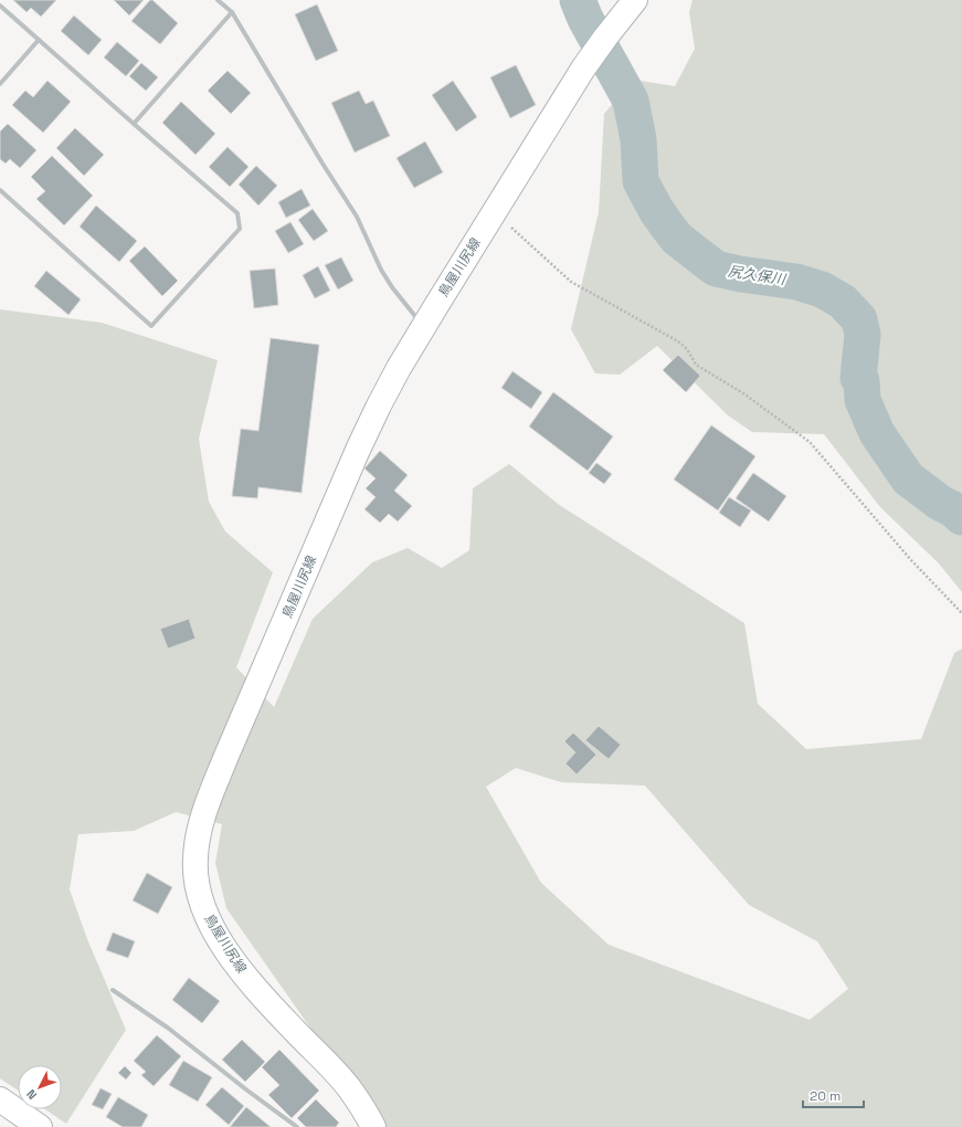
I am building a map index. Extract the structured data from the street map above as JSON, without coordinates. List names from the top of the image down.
{
  "streets": {
    "main road": ["鳥屋川尻線"]
  },
  "water": ["尻久保川"],
  "scale_bar": "20 m",
  "north": "bottom left"
}
